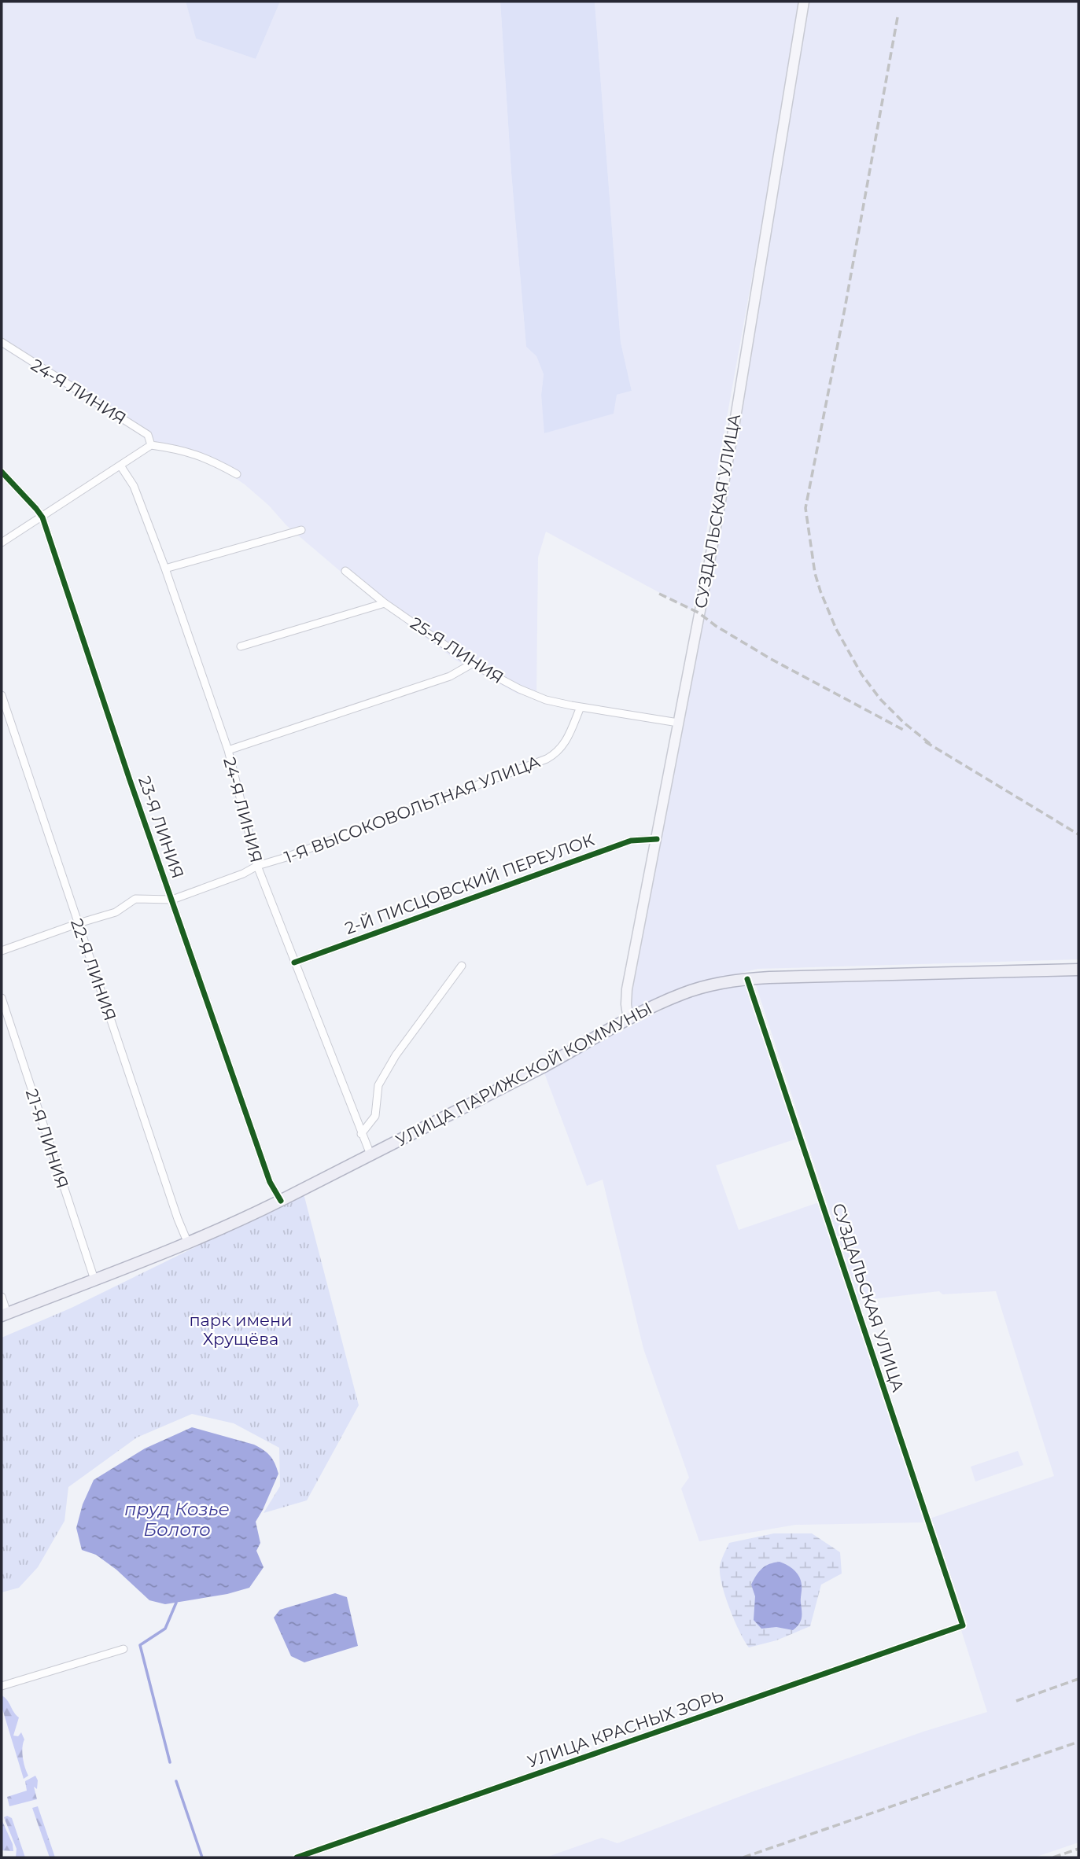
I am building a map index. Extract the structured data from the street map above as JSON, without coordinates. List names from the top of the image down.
{
  "streets": {
    "main road": ["СУЗДАЛЬСКАЯ УЛИЦА", "УЛИЦА ПАРИЖСКОЙ КОММУНЫ"],
    "street": [
      "24-Я ЛИНИЯ",
      "25-Я ЛИНИЯ",
      "1-Я ВЫСОКОВОЛЬТНАЯ УЛИЦА",
      "23-Я ЛИНИЯ",
      "2-Й ПИСЦОВСКИЙ ПЕРЕУЛОК",
      "22-Я ЛИНИЯ",
      "21-Я ЛИНИЯ",
      "УЛИЦА КРАСНЫХ ЗОРЬ"
    ]
  },
  "crossings": [
    ["24-Я ЛИНИЯ", "1-Я ВЫСОКОВОЛЬТНАЯ УЛИЦА"],
    ["24-Я ЛИНИЯ", "2-Й ПИСЦОВСКИЙ ПЕРЕУЛОК"],
    ["24-Я ЛИНИЯ", "УЛИЦА ПАРИЖСКОЙ КОММУНЫ"],
    ["СУЗДАЛЬСКАЯ УЛИЦА", "25-Я ЛИНИЯ"],
    ["СУЗДАЛЬСКАЯ УЛИЦА", "2-Й ПИСЦОВСКИЙ ПЕРЕУЛОК"],
    ["СУЗДАЛЬСКАЯ УЛИЦА", "УЛИЦА ПАРИЖСКОЙ КОММУНЫ"],
    ["СУЗДАЛЬСКАЯ УЛИЦА", "УЛИЦА КРАСНЫХ ЗОРЬ"],
    ["25-Я ЛИНИЯ", "1-Я ВЫСОКОВОЛЬТНАЯ УЛИЦА"],
    ["1-Я ВЫСОКОВОЛЬТНАЯ УЛИЦА", "23-Я ЛИНИЯ"],
    ["1-Я ВЫСОКОВОЛЬТНАЯ УЛИЦА", "22-Я ЛИНИЯ"],
    ["23-Я ЛИНИЯ", "УЛИЦА ПАРИЖСКОЙ КОММУНЫ"],
    ["22-Я ЛИНИЯ", "УЛИЦА ПАРИЖСКОЙ КОММУНЫ"],
    ["УЛИЦА ПАРИЖСКОЙ КОММУНЫ", "21-Я ЛИНИЯ"]
  ],
  "water": ["пруд Козье Болото"],
  "parks": ["парк имени Хрущёва"]
}
